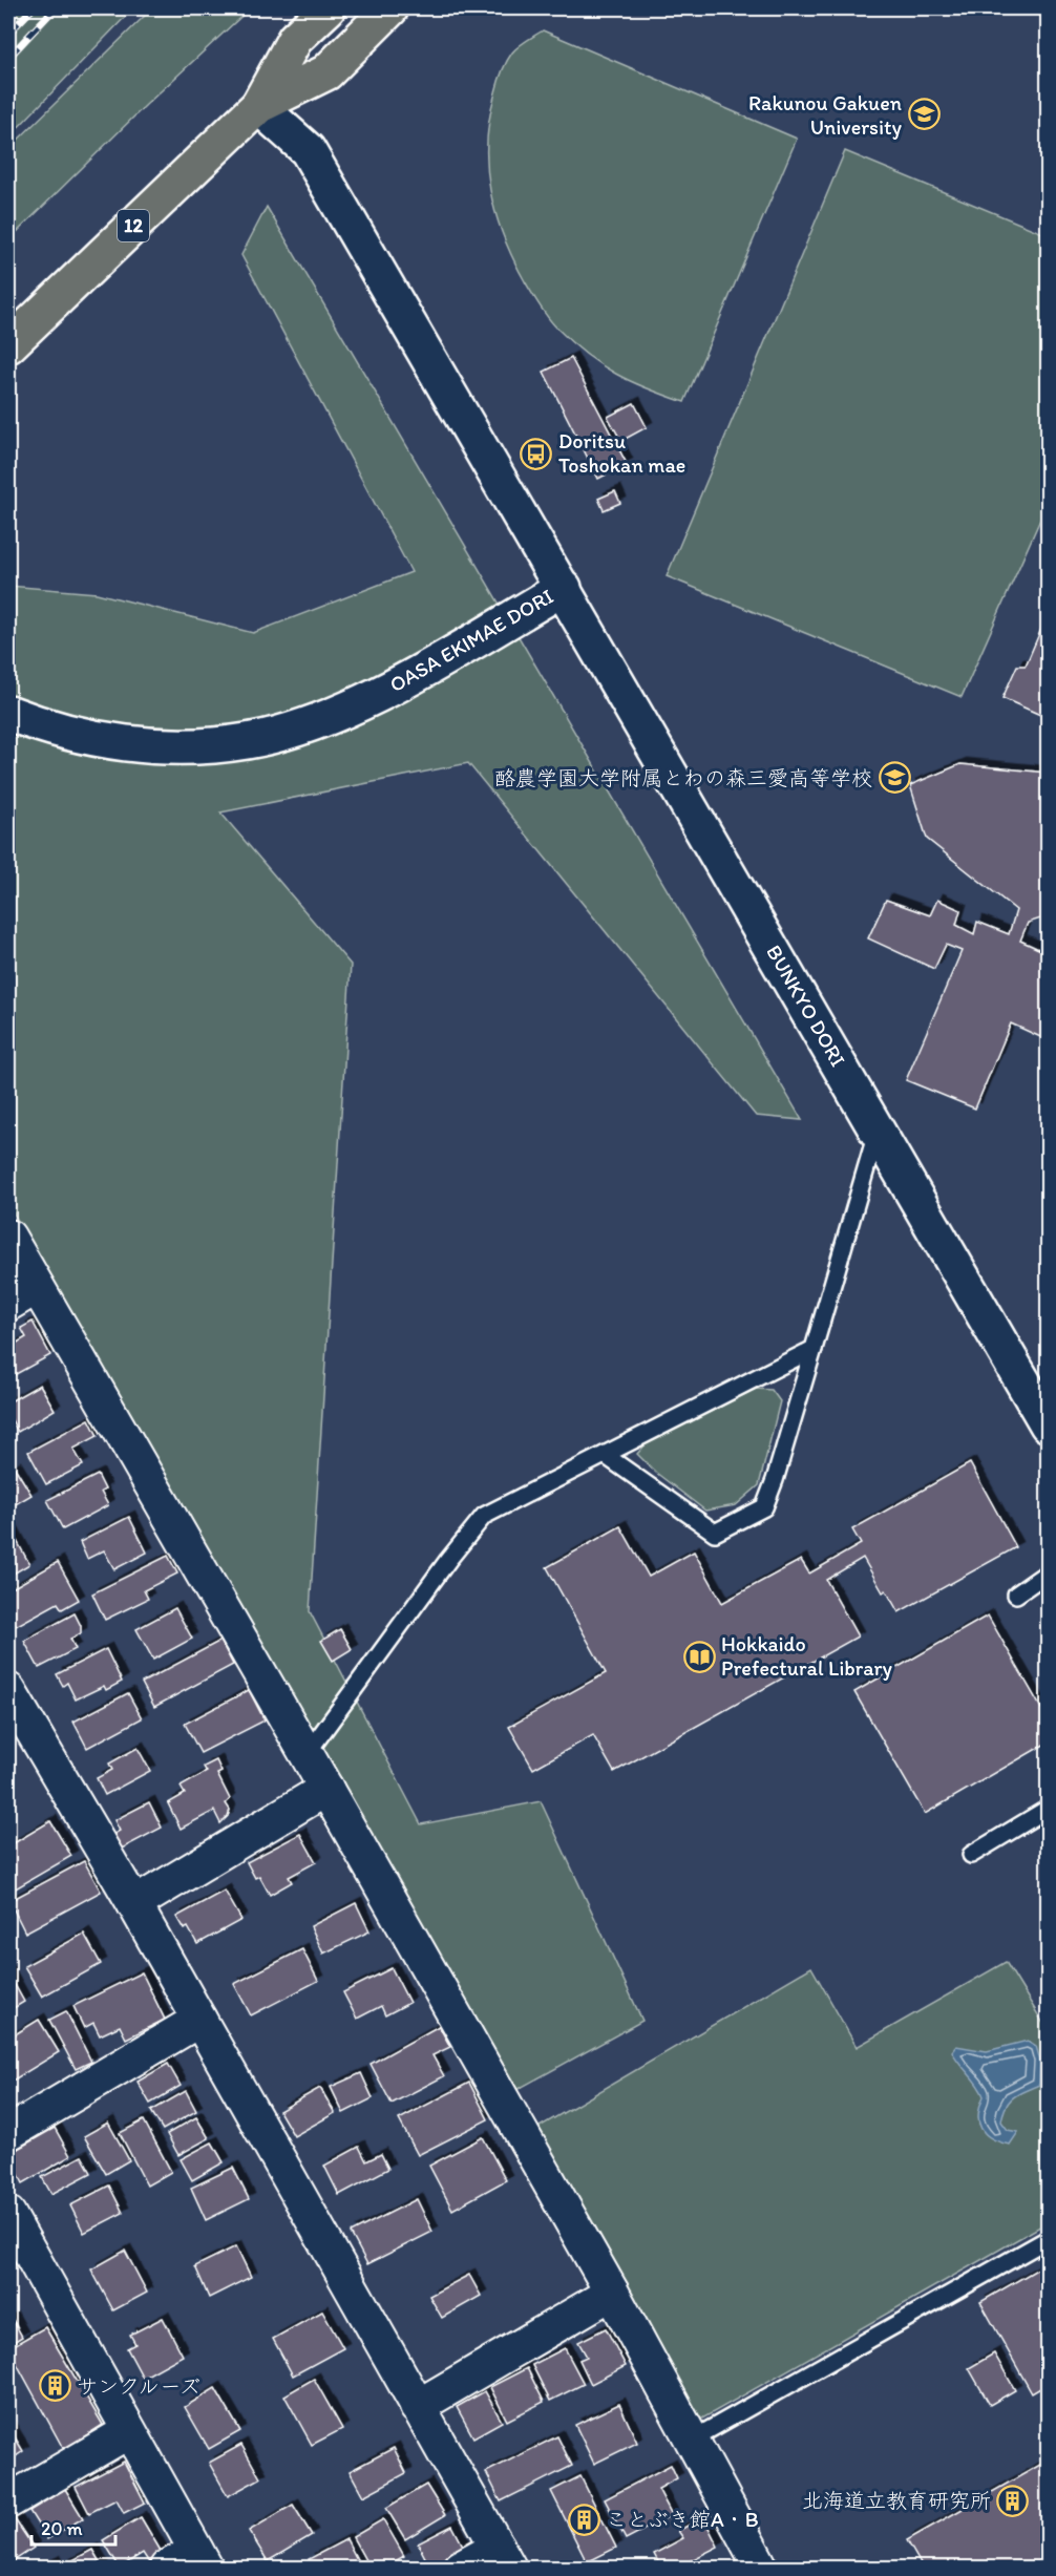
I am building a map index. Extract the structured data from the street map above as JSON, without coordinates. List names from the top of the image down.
{
  "streets": {
    "highway": ["12"],
    "street": ["OASA EKIMAE DORI", "BUNKYO DORI"]
  },
  "crossings": [
    ["12", "OASA EKIMAE DORI"],
    ["OASA EKIMAE DORI", "BUNKYO DORI"]
  ],
  "places": {
    "school or university": ["Rakunou Gakuen University", "酪農学園大学附属とわの森三愛高等学校"],
    "bus stop": ["Doritsu Toshokan mae"],
    "library": ["Hokkaido Prefectural Library"],
    "building": ["サンクルーズ", "北海道立教育研究所", "ことぶき館A・B"]
  },
  "scale_bar": "20 m"
}
